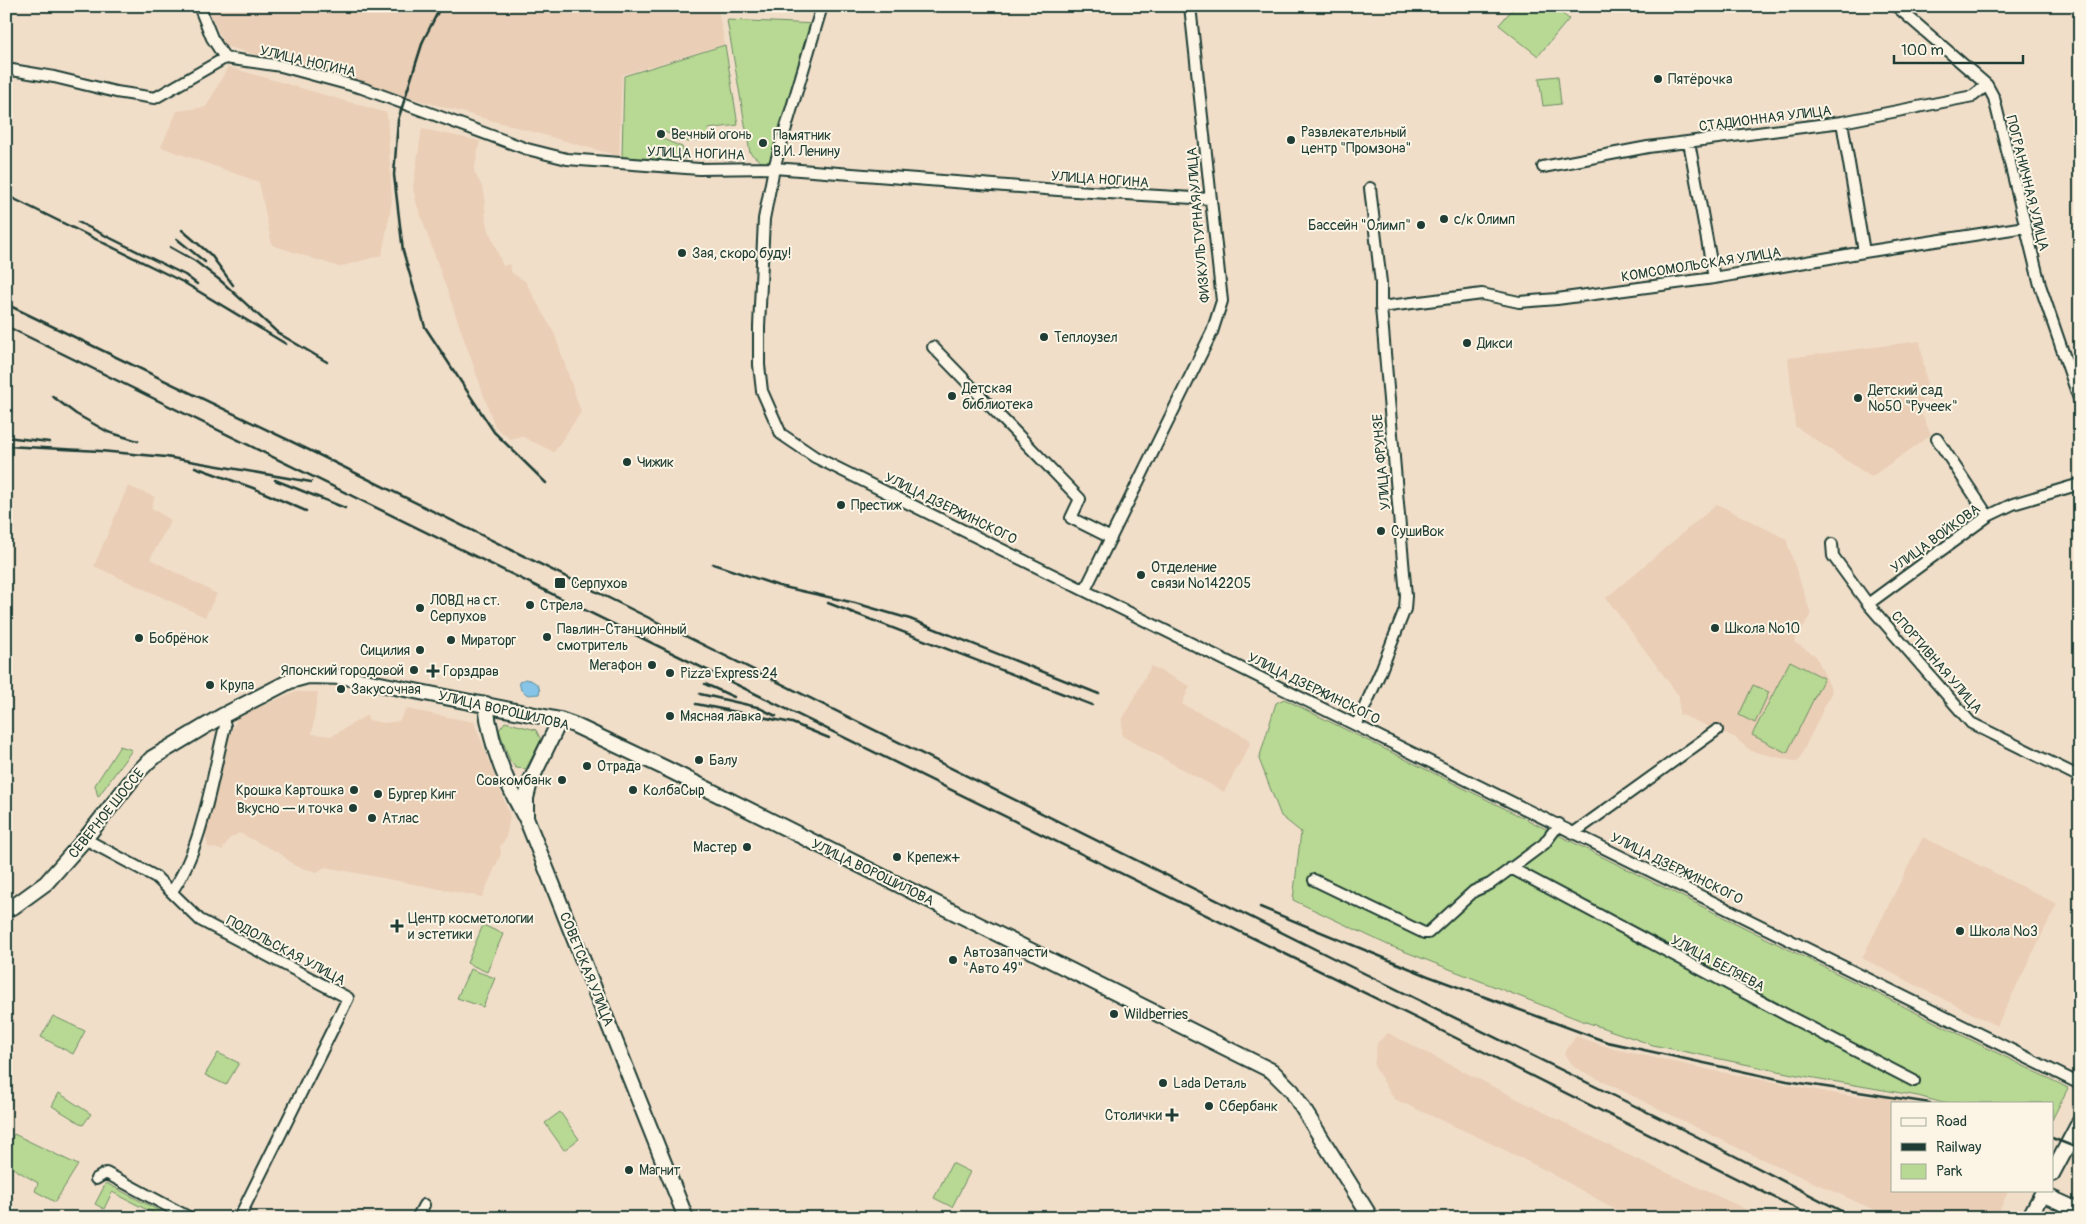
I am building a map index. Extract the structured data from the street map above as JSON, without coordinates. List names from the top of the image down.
{
  "streets": {
    "main road": ["УЛИЦА ВОРОШИЛОВА", "СЕВЕРНОЕ ШОССЕ", "СОВЕТСКАЯ УЛИЦА"],
    "street": [
      "УЛИЦА НОГИНА",
      "СТАДИОННАЯ УЛИЦА",
      "ПОГРАНИЧНАЯ УЛИЦА",
      "ФИЗКУЛЬТУРНАЯ УЛИЦА",
      "КОМСОМОЛЬСКАЯ УЛИЦА",
      "УЛИЦА ФРУНЗЕ",
      "УЛИЦА ДЗЕРЖИНСКОГО",
      "УЛИЦА ВОЙКОВА",
      "СПОРТИВНАЯ УЛИЦА",
      "ПОДОЛЬСКАЯ УЛИЦА",
      "УЛИЦА БЕЛЯЕВА"
    ]
  },
  "crossings": [
    ["УЛИЦА НОГИНА", "ФИЗКУЛЬТУРНАЯ УЛИЦА"],
    ["УЛИЦА НОГИНА", "УЛИЦА ДЗЕРЖИНСКОГО"],
    ["СТАДИОННАЯ УЛИЦА", "ПОГРАНИЧНАЯ УЛИЦА"],
    ["ПОГРАНИЧНАЯ УЛИЦА", "КОМСОМОЛЬСКАЯ УЛИЦА"],
    ["ФИЗКУЛЬТУРНАЯ УЛИЦА", "УЛИЦА ДЗЕРЖИНСКОГО"],
    ["КОМСОМОЛЬСКАЯ УЛИЦА", "УЛИЦА ФРУНЗЕ"],
    ["УЛИЦА ФРУНЗЕ", "УЛИЦА ДЗЕРЖИНСКОГО"],
    ["УЛИЦА ВОЙКОВА", "СПОРТИВНАЯ УЛИЦА"],
    ["УЛИЦА ВОРОШИЛОВА", "СЕВЕРНОЕ ШОССЕ"],
    ["УЛИЦА ВОРОШИЛОВА", "СОВЕТСКАЯ УЛИЦА"],
    ["СЕВЕРНОЕ ШОССЕ", "ПОДОЛЬСКАЯ УЛИЦА"]
  ],
  "places": {
    "other": [
      "Пятёрочка",
      "Вечный огонь",
      "Развлекательный центр \"Промзона\"",
      "Памятник В.И. Ленину",
      "с/к Олимп",
      "Бассейн \"Олимп\"",
      "Зая, скоро буду!",
      "Теплоузел",
      "Дикси",
      "Детская библиотека",
      "Детский сад №50 \"Ручеек\"",
      "Чижик",
      "Престиж",
      "СушиВок",
      "Отделение связи №142205",
      "Стрела",
      "ЛОВД на ст. Серпухов",
      "Школа №10",
      "Павлин-Станционный смотритель",
      "Бобрёнок",
      "Мираторг",
      "Сицилия",
      "Мегафон",
      "Японский городовой",
      "Pizza Express 24",
      "Крупа",
      "Закусочная",
      "Мясная лавка",
      "Балу",
      "Отрада",
      "Совкомбанк",
      "Крошка Картошка",
      "КолбаСыр",
      "Бургер Кинг",
      "Вкусно — и точка",
      "Атлас",
      "Мастер",
      "Крепеж+",
      "Школа №3",
      "Автозапчасти \"Авто 49\"",
      "Wildberries",
      "Lada Dеталь",
      "Сбербанк",
      "Магнит"
    ],
    "transit": ["Серпухов"],
    "health": ["Горздрав", "Центр косметологии и эстетики", "Столички"]
  },
  "legend": ["Road", "Railway", "Park"],
  "scale_bar": "100 m"
}
